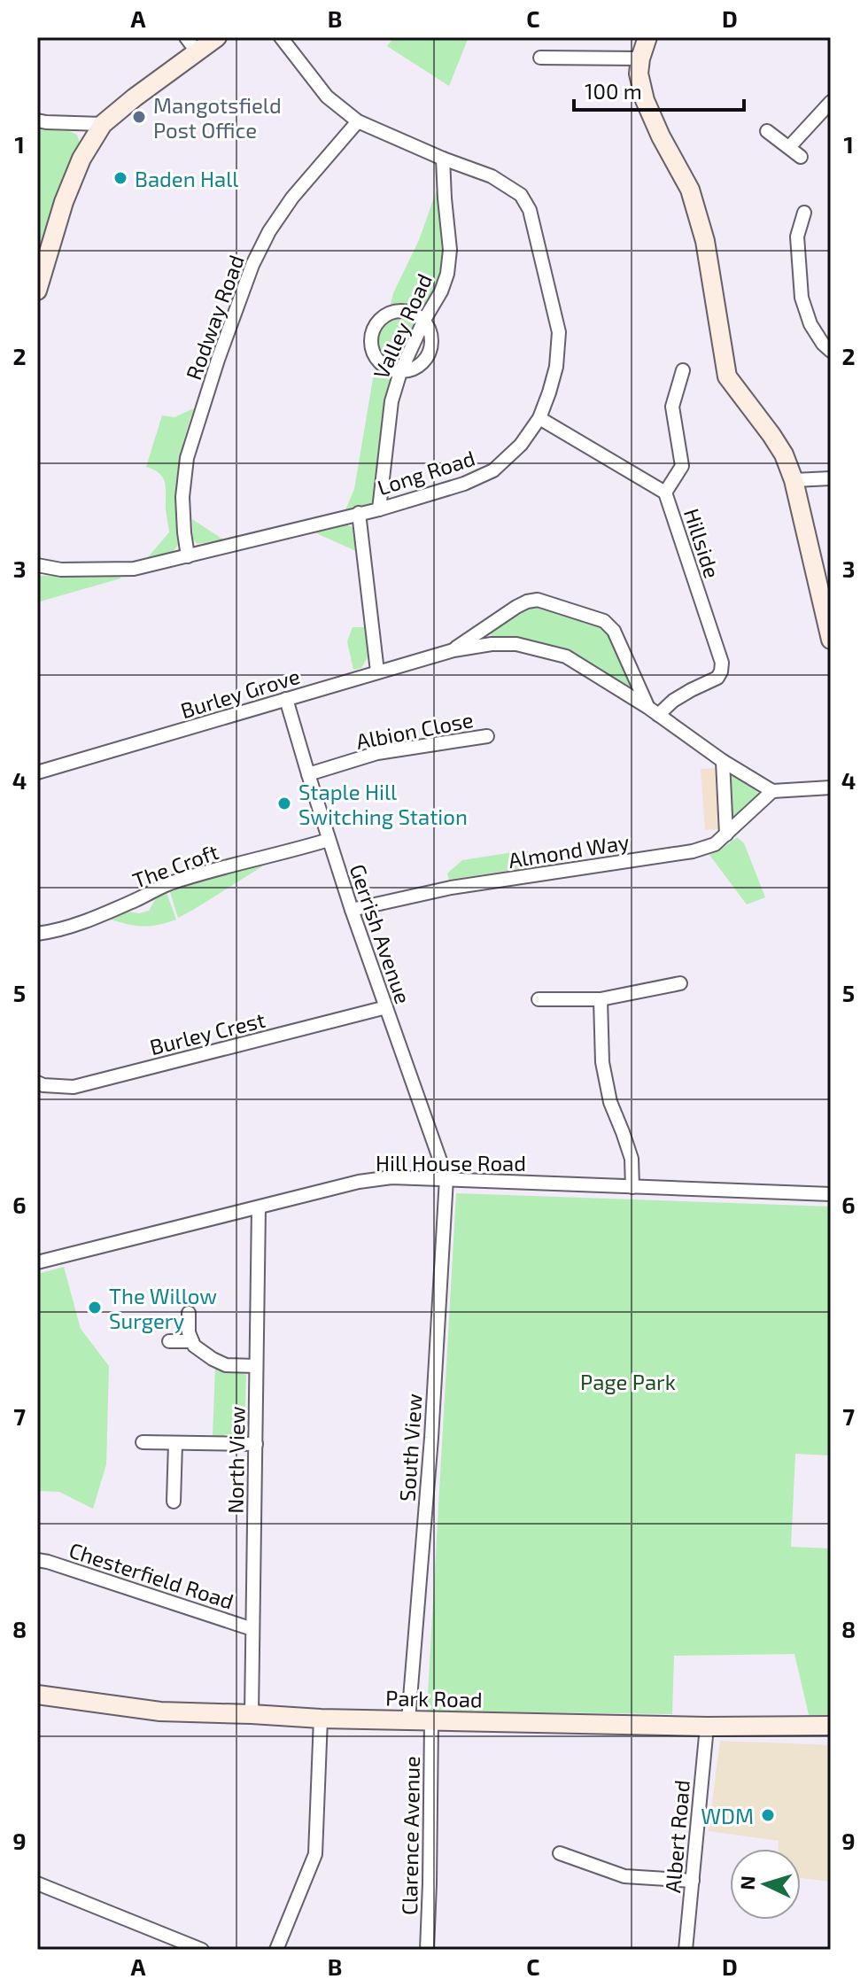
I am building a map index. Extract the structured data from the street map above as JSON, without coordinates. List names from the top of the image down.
{
  "streets": {
    "street": [
      "Rodway Road",
      "Valley Road",
      "Long Road",
      "Hillside",
      "Burley Grove",
      "Albion Close",
      "Almond Way",
      "The Croft",
      "Gerrish Avenue",
      "Burley Crest",
      "Hill House Road",
      "South View",
      "North View",
      "Chesterfield Road",
      "Park Road",
      "Clarence Avenue",
      "Albert Road"
    ]
  },
  "crossings": [
    ["Rodway Road", "Long Road"],
    ["Valley Road", "Long Road"],
    ["Long Road", "Hillside"],
    ["Hillside", "Burley Grove"],
    ["Burley Grove", "Almond Way"],
    ["Burley Grove", "Gerrish Avenue"],
    ["Albion Close", "Gerrish Avenue"],
    ["Almond Way", "Gerrish Avenue"],
    ["The Croft", "Gerrish Avenue"],
    ["Gerrish Avenue", "Burley Crest"],
    ["Gerrish Avenue", "Hill House Road"],
    ["Gerrish Avenue", "South View"],
    ["Hill House Road", "South View"],
    ["Hill House Road", "North View"],
    ["South View", "Park Road"],
    ["North View", "Chesterfield Road"],
    ["North View", "Park Road"],
    ["Park Road", "Clarence Avenue"],
    ["Park Road", "Albert Road"]
  ],
  "parks": ["Page Park"],
  "places": [
    "Mangotsfield Post Office",
    "Baden Hall",
    "Staple Hill Switching Station",
    "The Willow Surgery",
    "WDM"
  ],
  "scale_bar": "100 m",
  "north": "left",
  "grid": {
    "columns": [
      "A",
      "B",
      "C",
      "D"
    ],
    "rows": [
      "1",
      "2",
      "3",
      "4",
      "5",
      "6",
      "7",
      "8",
      "9"
    ]
  }
}
